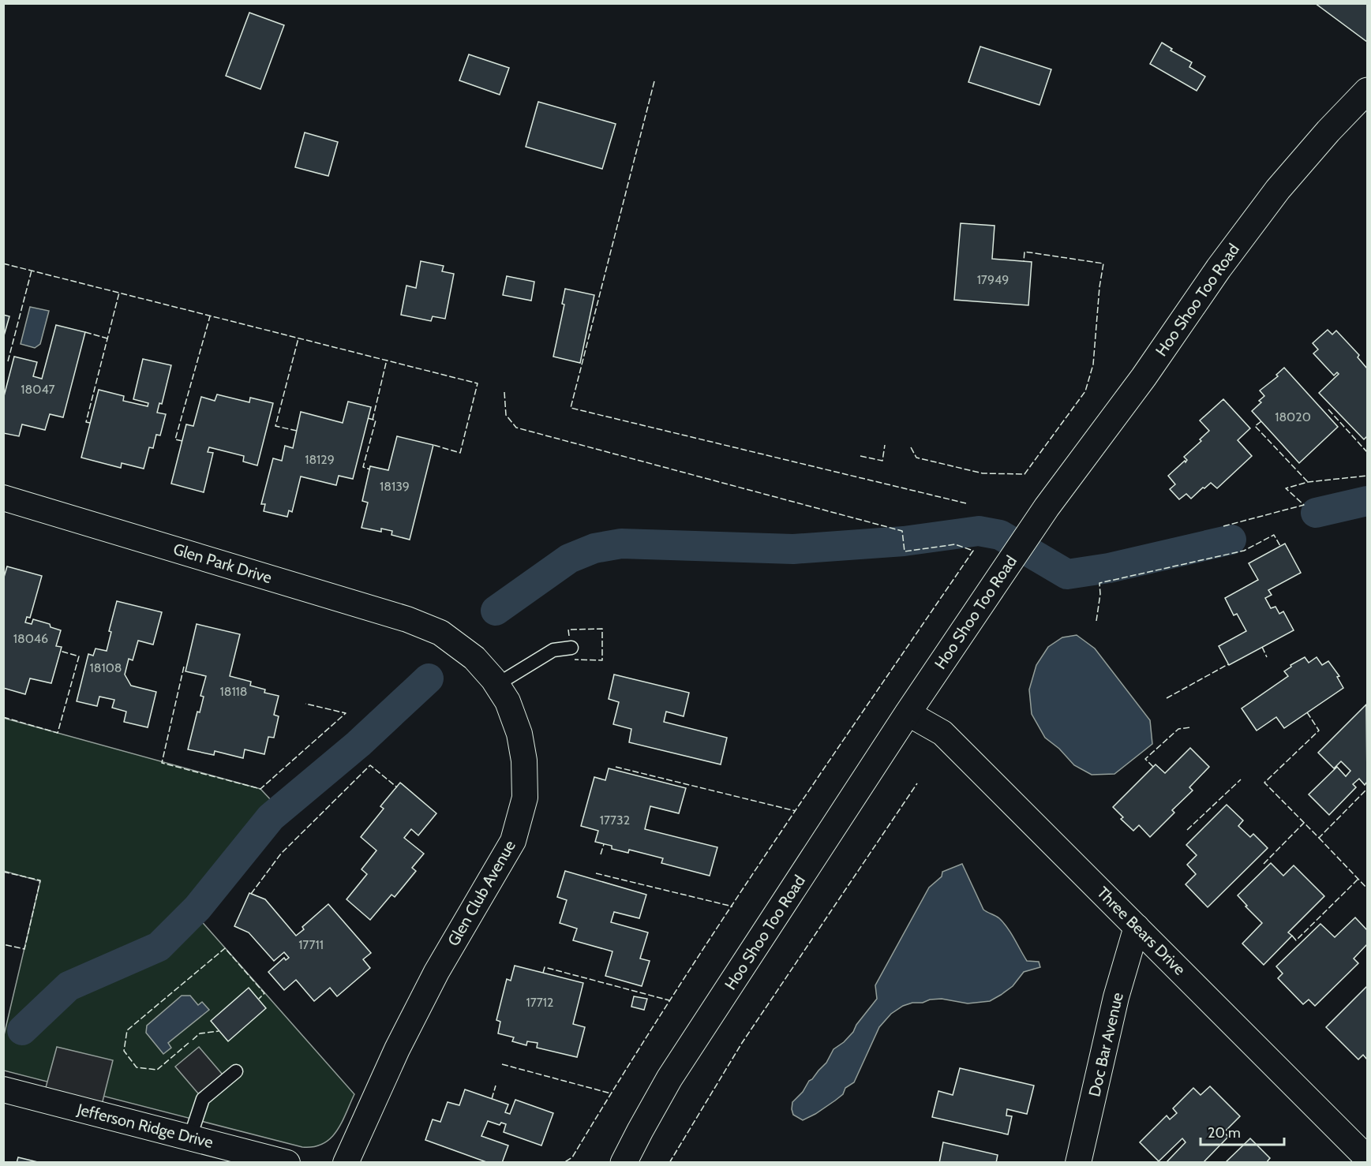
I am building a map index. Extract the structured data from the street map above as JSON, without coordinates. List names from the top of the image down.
{
  "streets": {
    "street": [
      "Hoo Shoo Too Road",
      "Glen Park Drive",
      "Glen Club Avenue",
      "Three Bears Drive",
      "Doc Bar Avenue",
      "Jefferson Ridge Drive"
    ]
  },
  "crossings": [
    ["Hoo Shoo Too Road", "Three Bears Drive"],
    ["Glen Park Drive", "Glen Club Avenue"],
    ["Three Bears Drive", "Doc Bar Avenue"]
  ],
  "house_numbers": [
    "17949",
    "18047",
    "18020",
    "18129",
    "18139",
    "18046",
    "18108",
    "18118",
    "17732",
    "17711",
    "17712"
  ],
  "scale_bar": "20 m"
}
